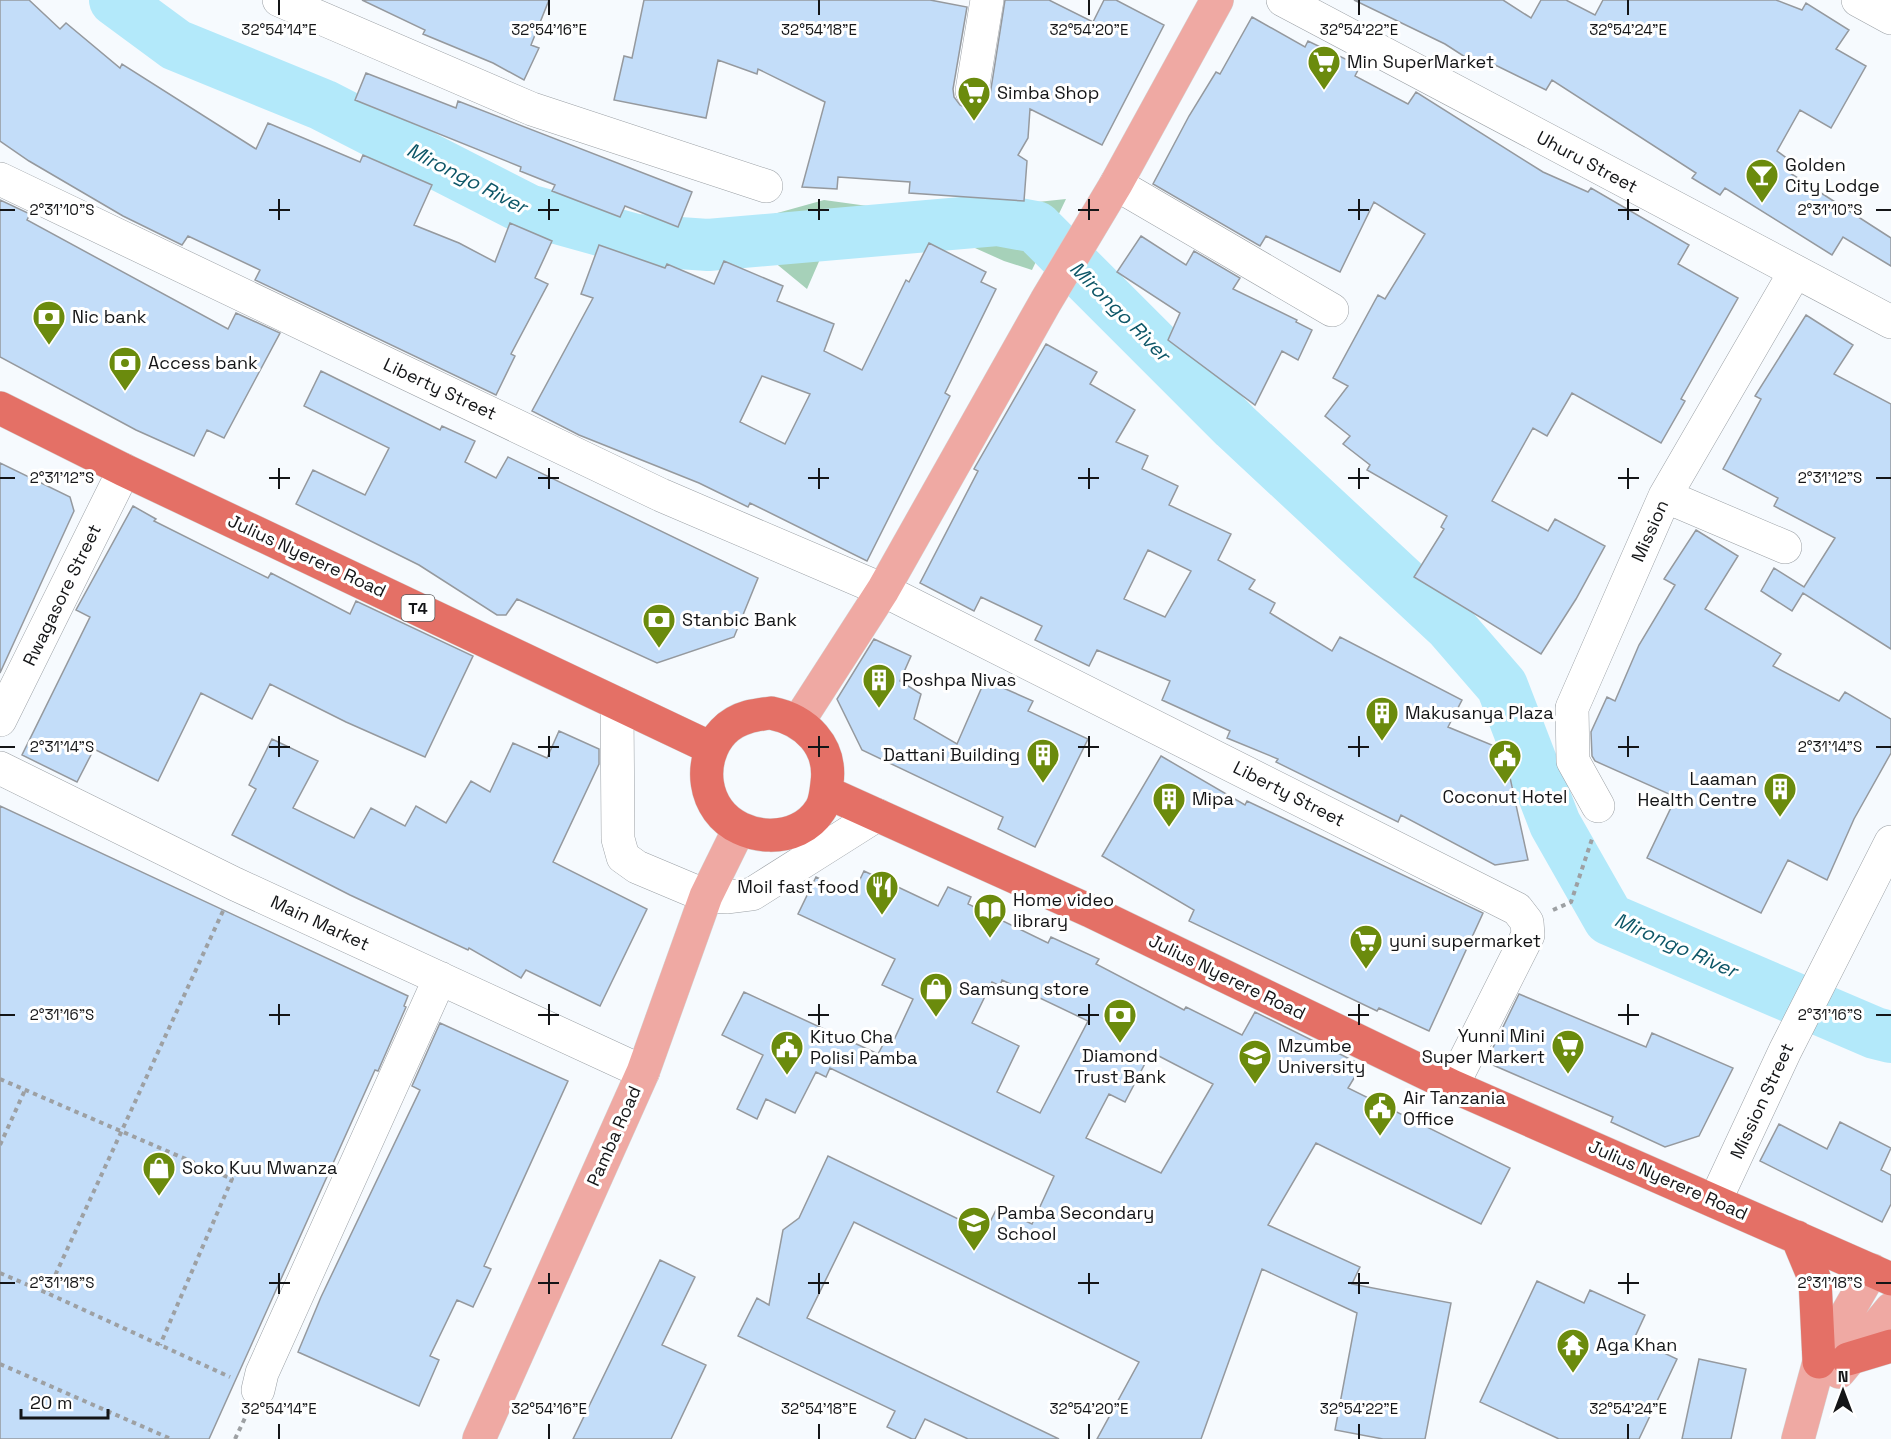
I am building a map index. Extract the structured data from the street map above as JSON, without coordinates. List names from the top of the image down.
{
  "streets": {
    "highway": ["Julius Nyerere Road", "T4"],
    "main road": ["Pamba Road"],
    "street": [
      "Uhuru Street",
      "Liberty Street",
      "Mission",
      "Rwagasore Street",
      "Main Market",
      "Mission Street"
    ]
  },
  "crossings": [
    ["Uhuru Street", "Mission"],
    ["Liberty Street", "Julius Nyerere Road"],
    ["Julius Nyerere Road", "Rwagasore Street"],
    ["Julius Nyerere Road", "Mission Street"],
    ["Julius Nyerere Road", "Pamba Road"],
    ["Main Market", "Pamba Road"]
  ],
  "water": ["Mirongo River"],
  "places": {
    "supermarket": [
      "Min SuperMarket",
      "Simba Shop",
      "yuni supermarket",
      "Yunni Mini Super Markert"
    ],
    "bar": ["Golden City Lodge"],
    "bank": [
      "Nic bank",
      "Access bank",
      "Stanbic Bank",
      "Diamond Trust Bank"
    ],
    "building": [
      "Poshpa Nivas",
      "Makusanya Plaza",
      "Dattani Building",
      "Laaman Health Centre",
      "Mipa"
    ],
    "public building": ["Coconut Hotel", "Kituo Cha Polisi Pamba", "Air Tanzania Office"],
    "restaurant": ["Moil fast food"],
    "library": ["Home video library"],
    "shop": ["Samsung store", "Soko Kuu Mwanza"],
    "school or university": ["Mzumbe University", "Pamba Secondary School"],
    "temple": ["Aga Khan"]
  },
  "scale_bar": "20 m",
  "north": "top",
  "coordinates": [
    "32°54'14\"E",
    "32°54'16\"E",
    "32°54'18\"E",
    "32°54'20\"E",
    "32°54'22\"E",
    "32°54'24\"E",
    "2°31'10\"S",
    "2°31'12\"S",
    "2°31'14\"S",
    "2°31'16\"S",
    "2°31'18\"S"
  ]
}
